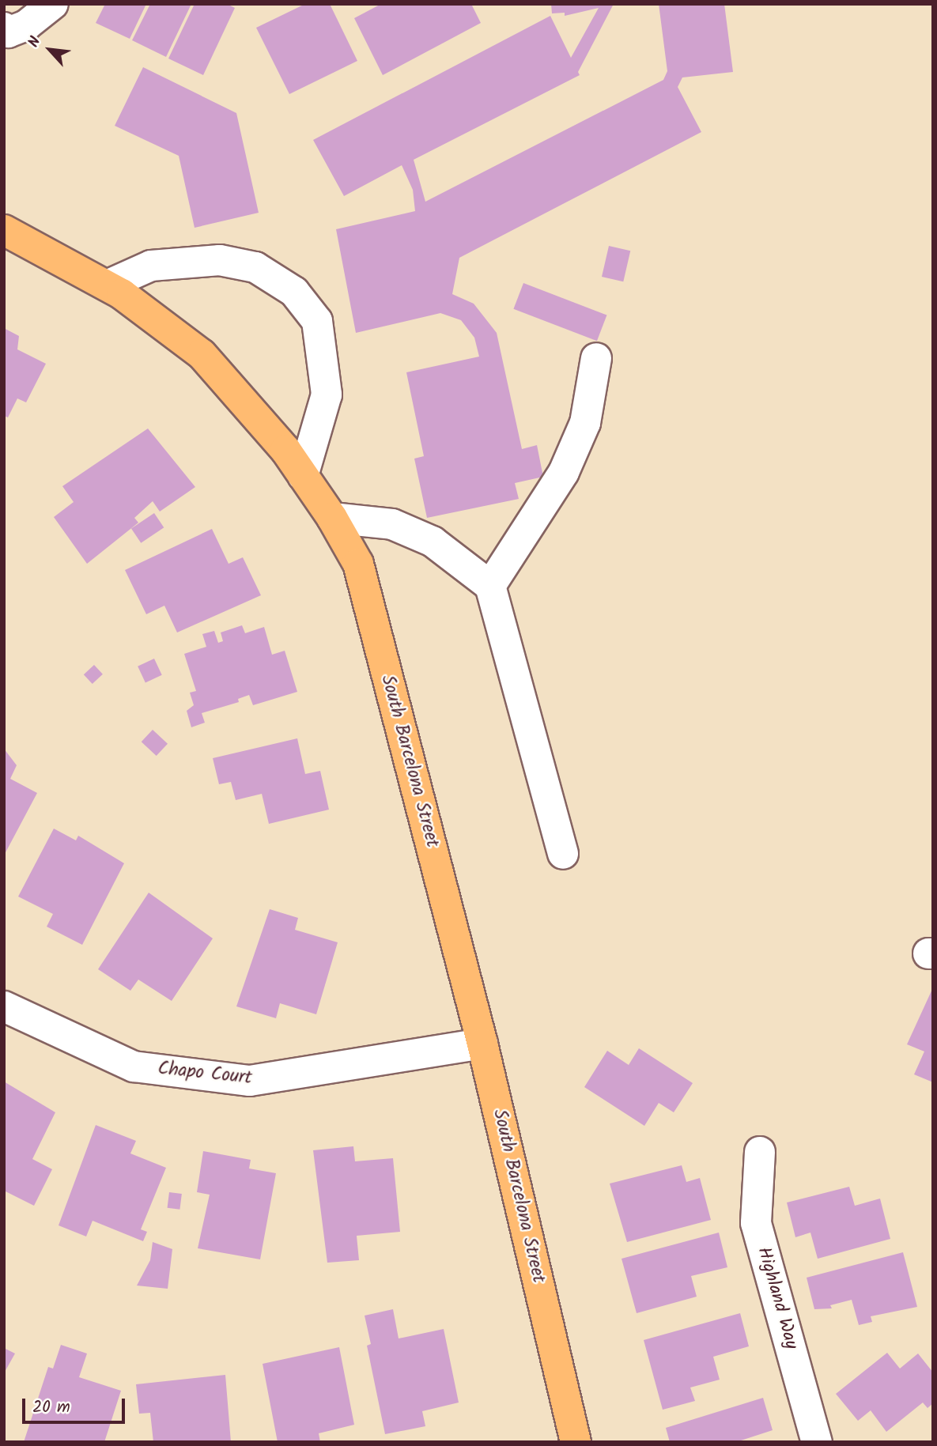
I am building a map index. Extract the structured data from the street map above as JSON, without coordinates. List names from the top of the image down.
{
  "streets": {
    "main road": ["South Barcelona Street"],
    "street": ["Chapo Court", "Highland Way"]
  },
  "crossings": [
    ["South Barcelona Street", "Chapo Court"]
  ],
  "scale_bar": "20 m",
  "north": "top left"
}
